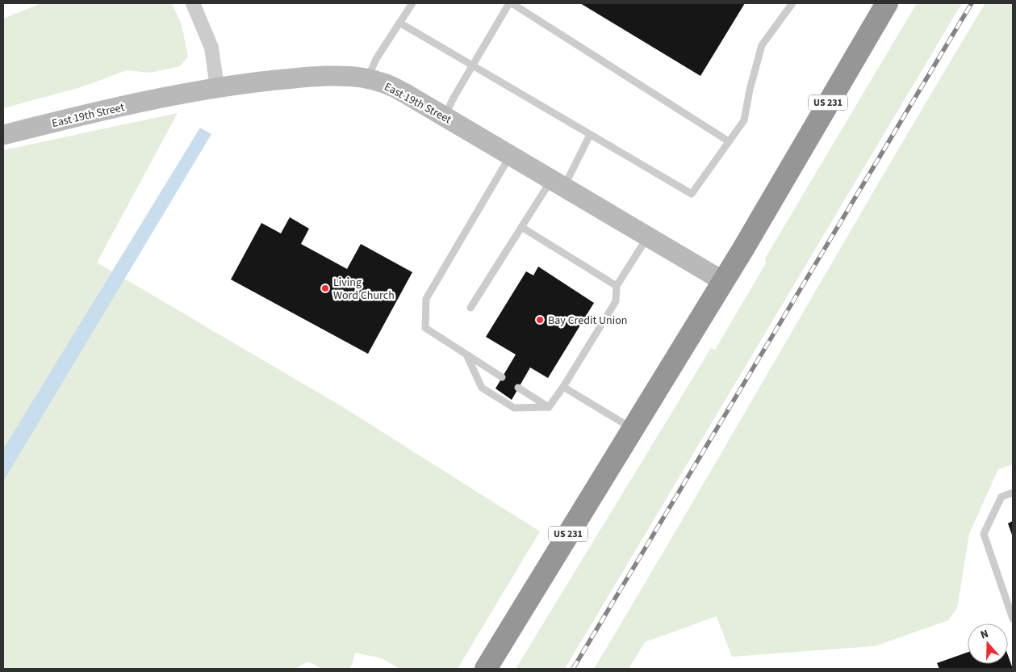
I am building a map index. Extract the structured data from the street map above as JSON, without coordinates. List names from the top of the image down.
{
  "streets": {
    "highway": ["US 231"],
    "main road": ["East 19th Street"]
  },
  "crossings": [
    ["East 19th Street", "US 231"]
  ],
  "places": ["Living Word Church", "Bay Credit Union"],
  "north": "top"
}
